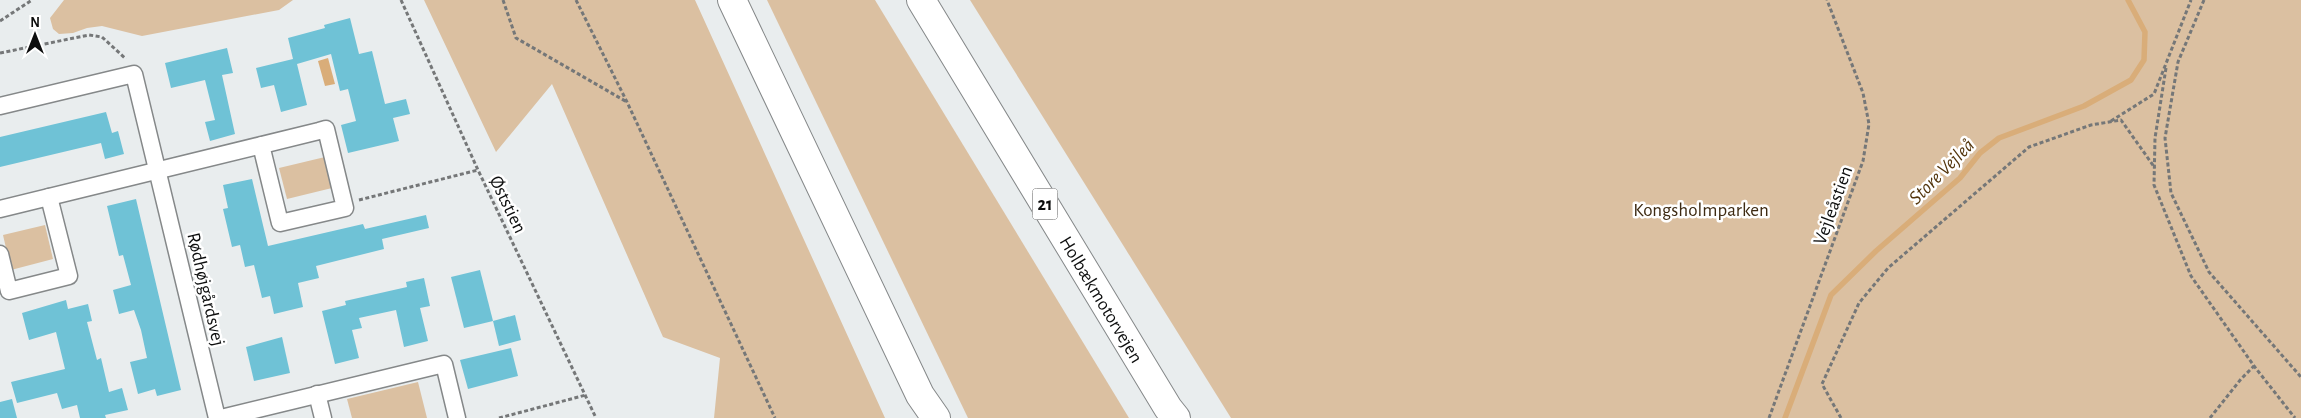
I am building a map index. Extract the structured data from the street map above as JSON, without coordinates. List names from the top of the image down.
{
  "streets": {
    "highway": ["21", "Holbækmotorvejen"],
    "street": ["Rødhøjgårdsvej"],
    "path": ["Øststien", "Vejleåstien"]
  },
  "water": ["Store Vejleå"],
  "parks": ["Kongsholmparken"],
  "north": "top"
}
